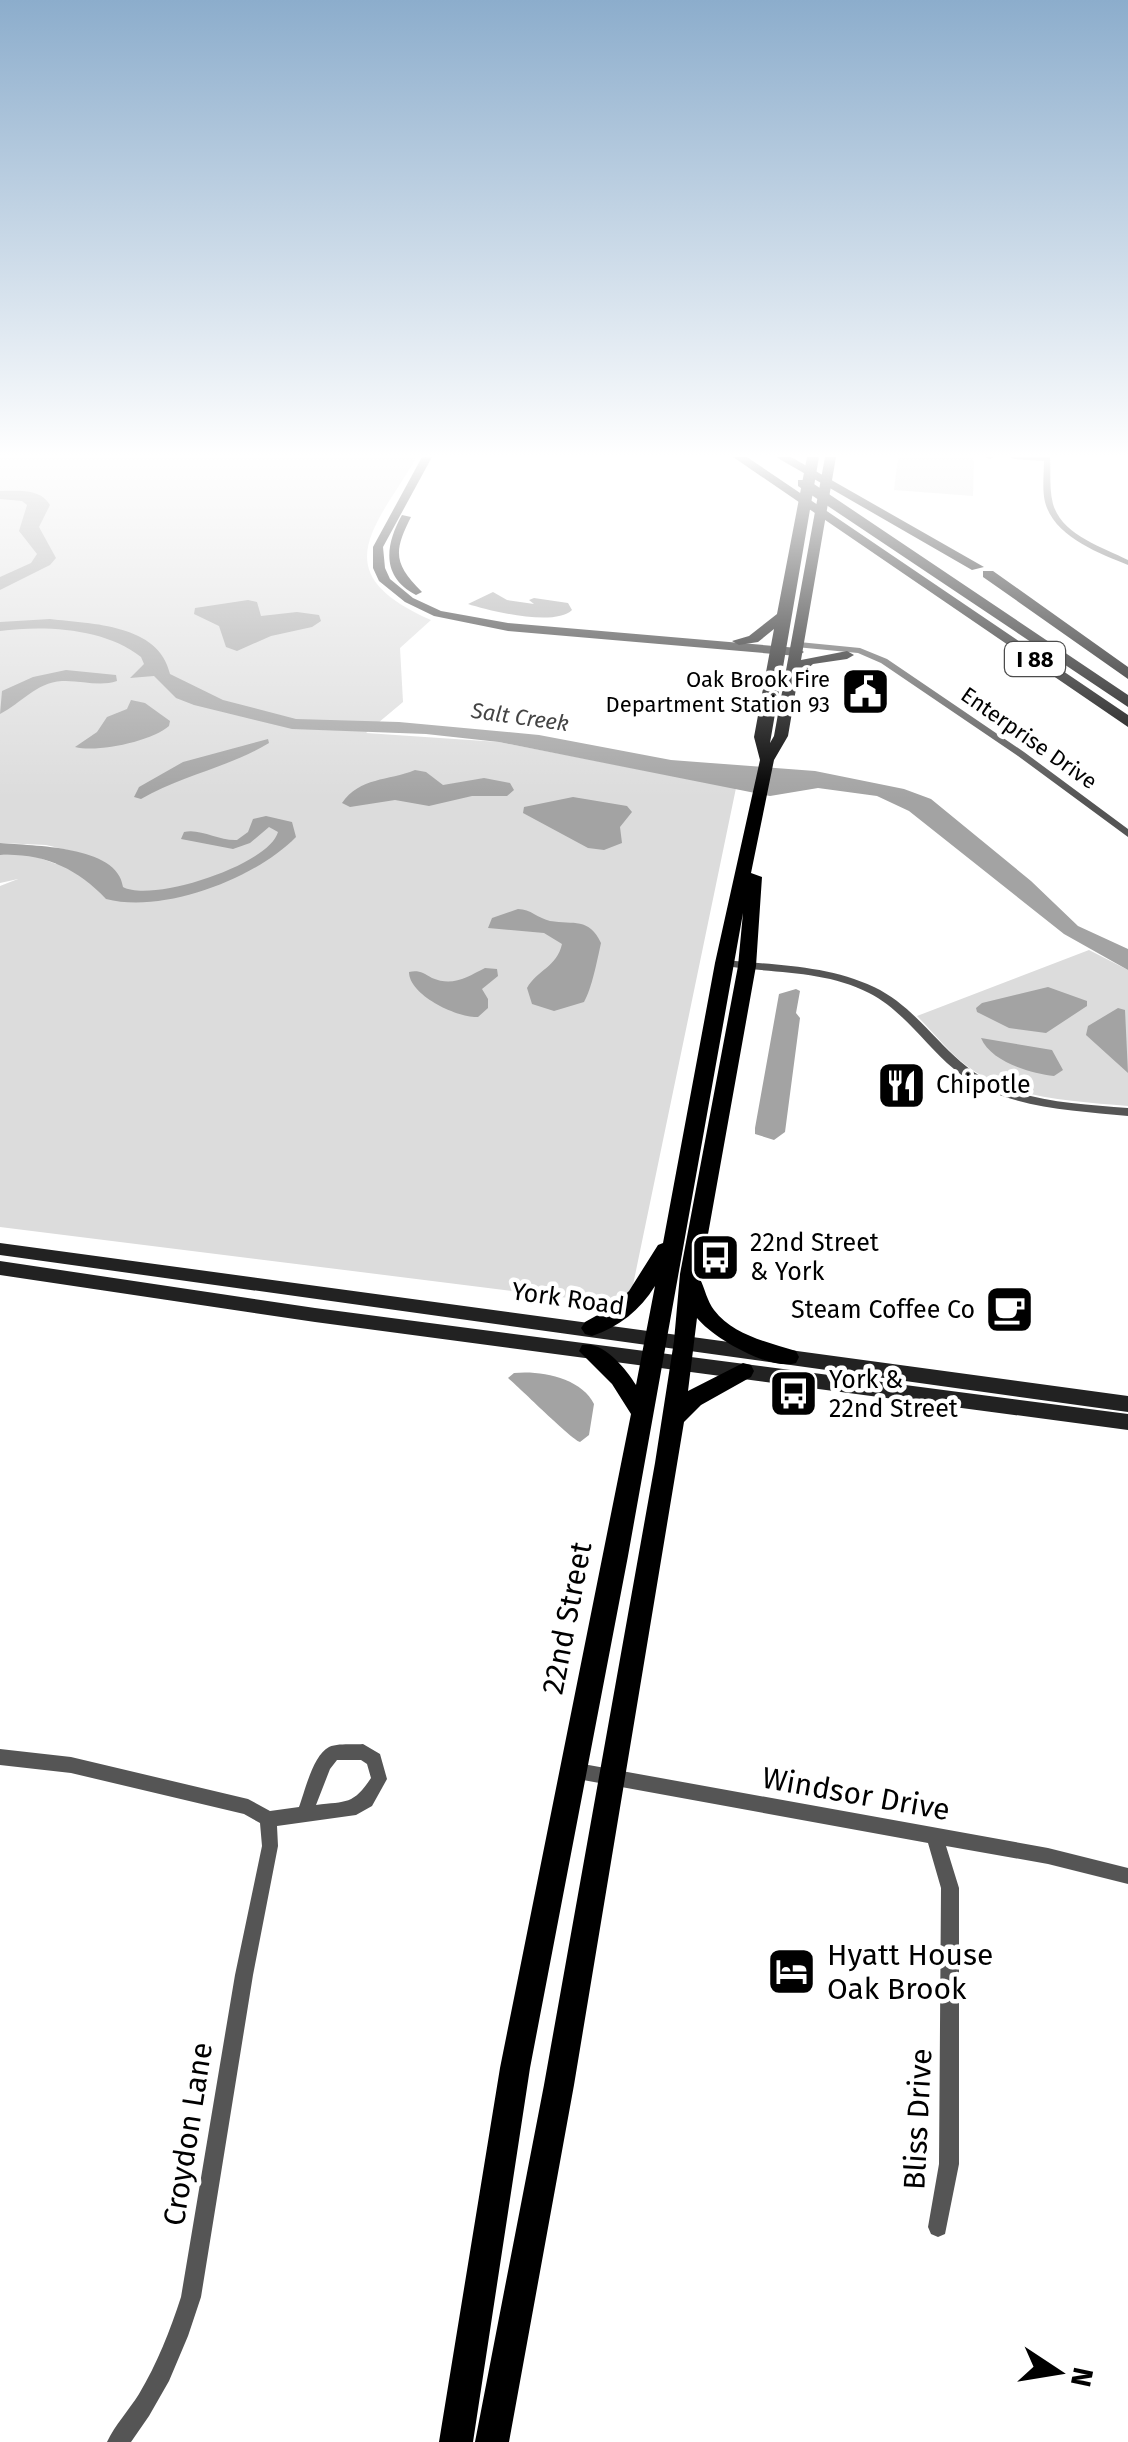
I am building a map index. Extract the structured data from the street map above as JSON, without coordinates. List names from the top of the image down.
{
  "streets": {
    "highway": ["I 88"],
    "main road": ["York Road", "22nd Street"],
    "street": [
      "Enterprise Drive",
      "Windsor Drive",
      "Bliss Drive",
      "Croydon Lane"
    ]
  },
  "crossings": [
    ["Enterprise Drive", "22nd Street"],
    ["York Road", "22nd Street"],
    ["22nd Street", "Windsor Drive"],
    ["Windsor Drive", "Bliss Drive"]
  ],
  "water": ["Salt Creek"],
  "places": {
    "public building": ["Oak Brook Fire Department Station 93"],
    "restaurant": ["Chipotle"],
    "bus stop": ["22nd Street & York", "York & 22nd Street"],
    "cafe": ["Steam Coffee Co"],
    "hotel": ["Hyatt House Oak Brook"]
  },
  "north": "right"
}
